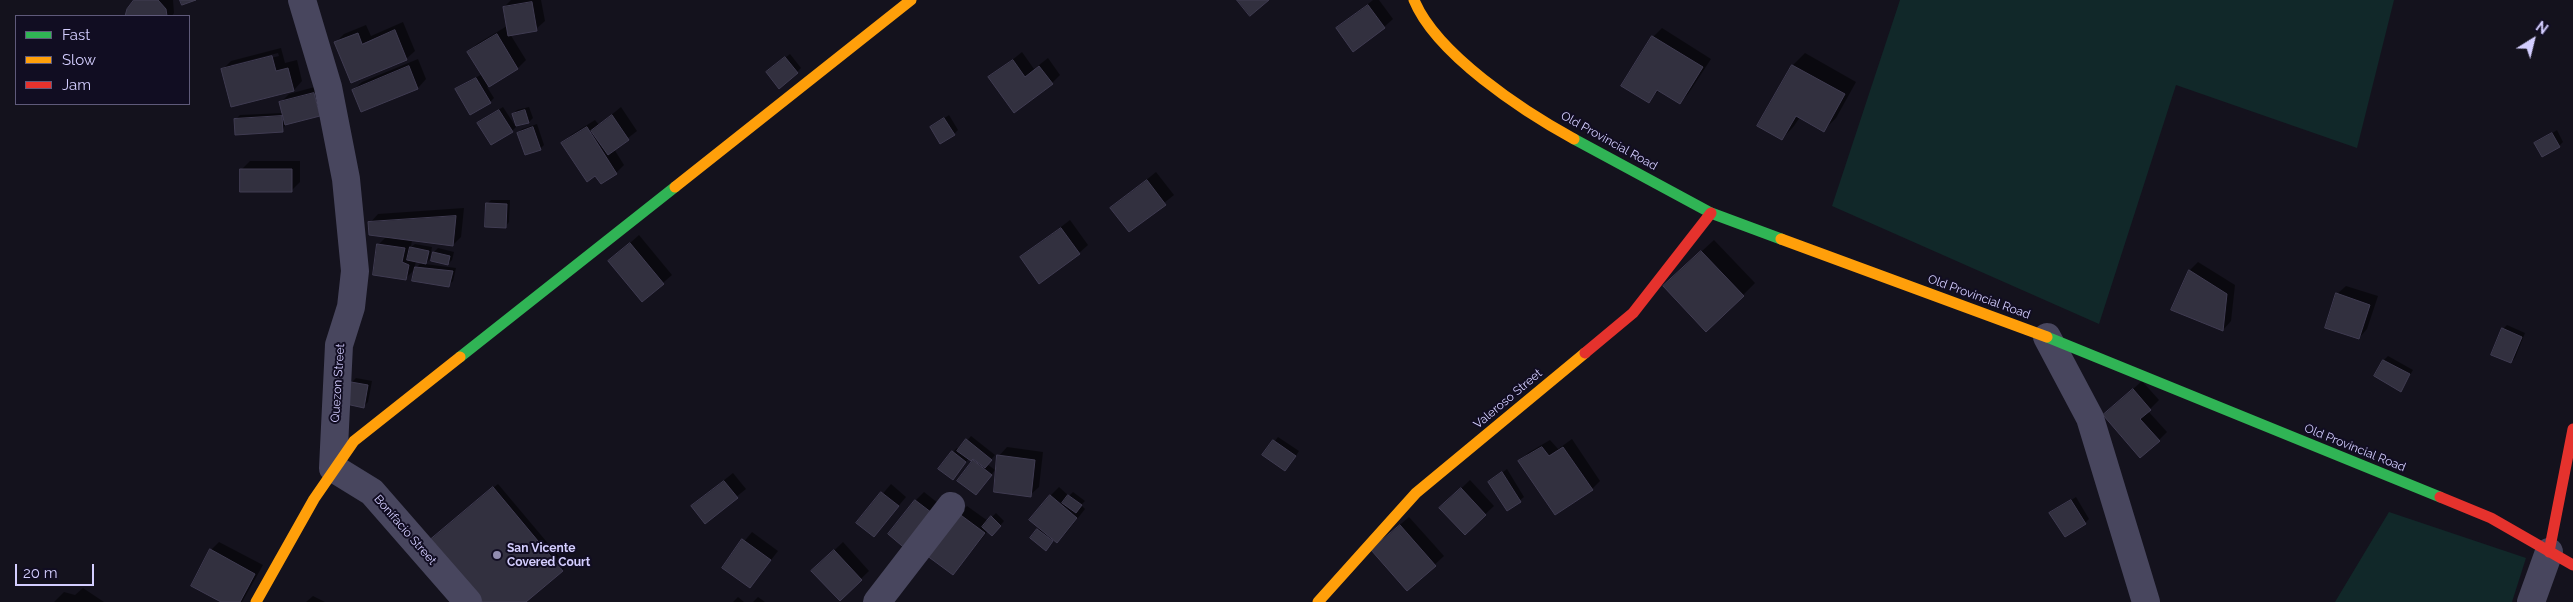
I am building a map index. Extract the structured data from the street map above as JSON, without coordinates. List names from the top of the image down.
{
  "streets": {
    "street": [
      "Old Provincial Road",
      "Quezon Street",
      "Valeroso Street",
      "Bonifacio Street"
    ]
  },
  "crossings": [
    ["Old Provincial Road", "Valeroso Street"],
    ["Quezon Street", "Bonifacio Street"]
  ],
  "places": ["San Vicente Covered Court"],
  "legend": ["Fast", "Slow", "Jam"],
  "scale_bar": "20 m",
  "north": "top right"
}
